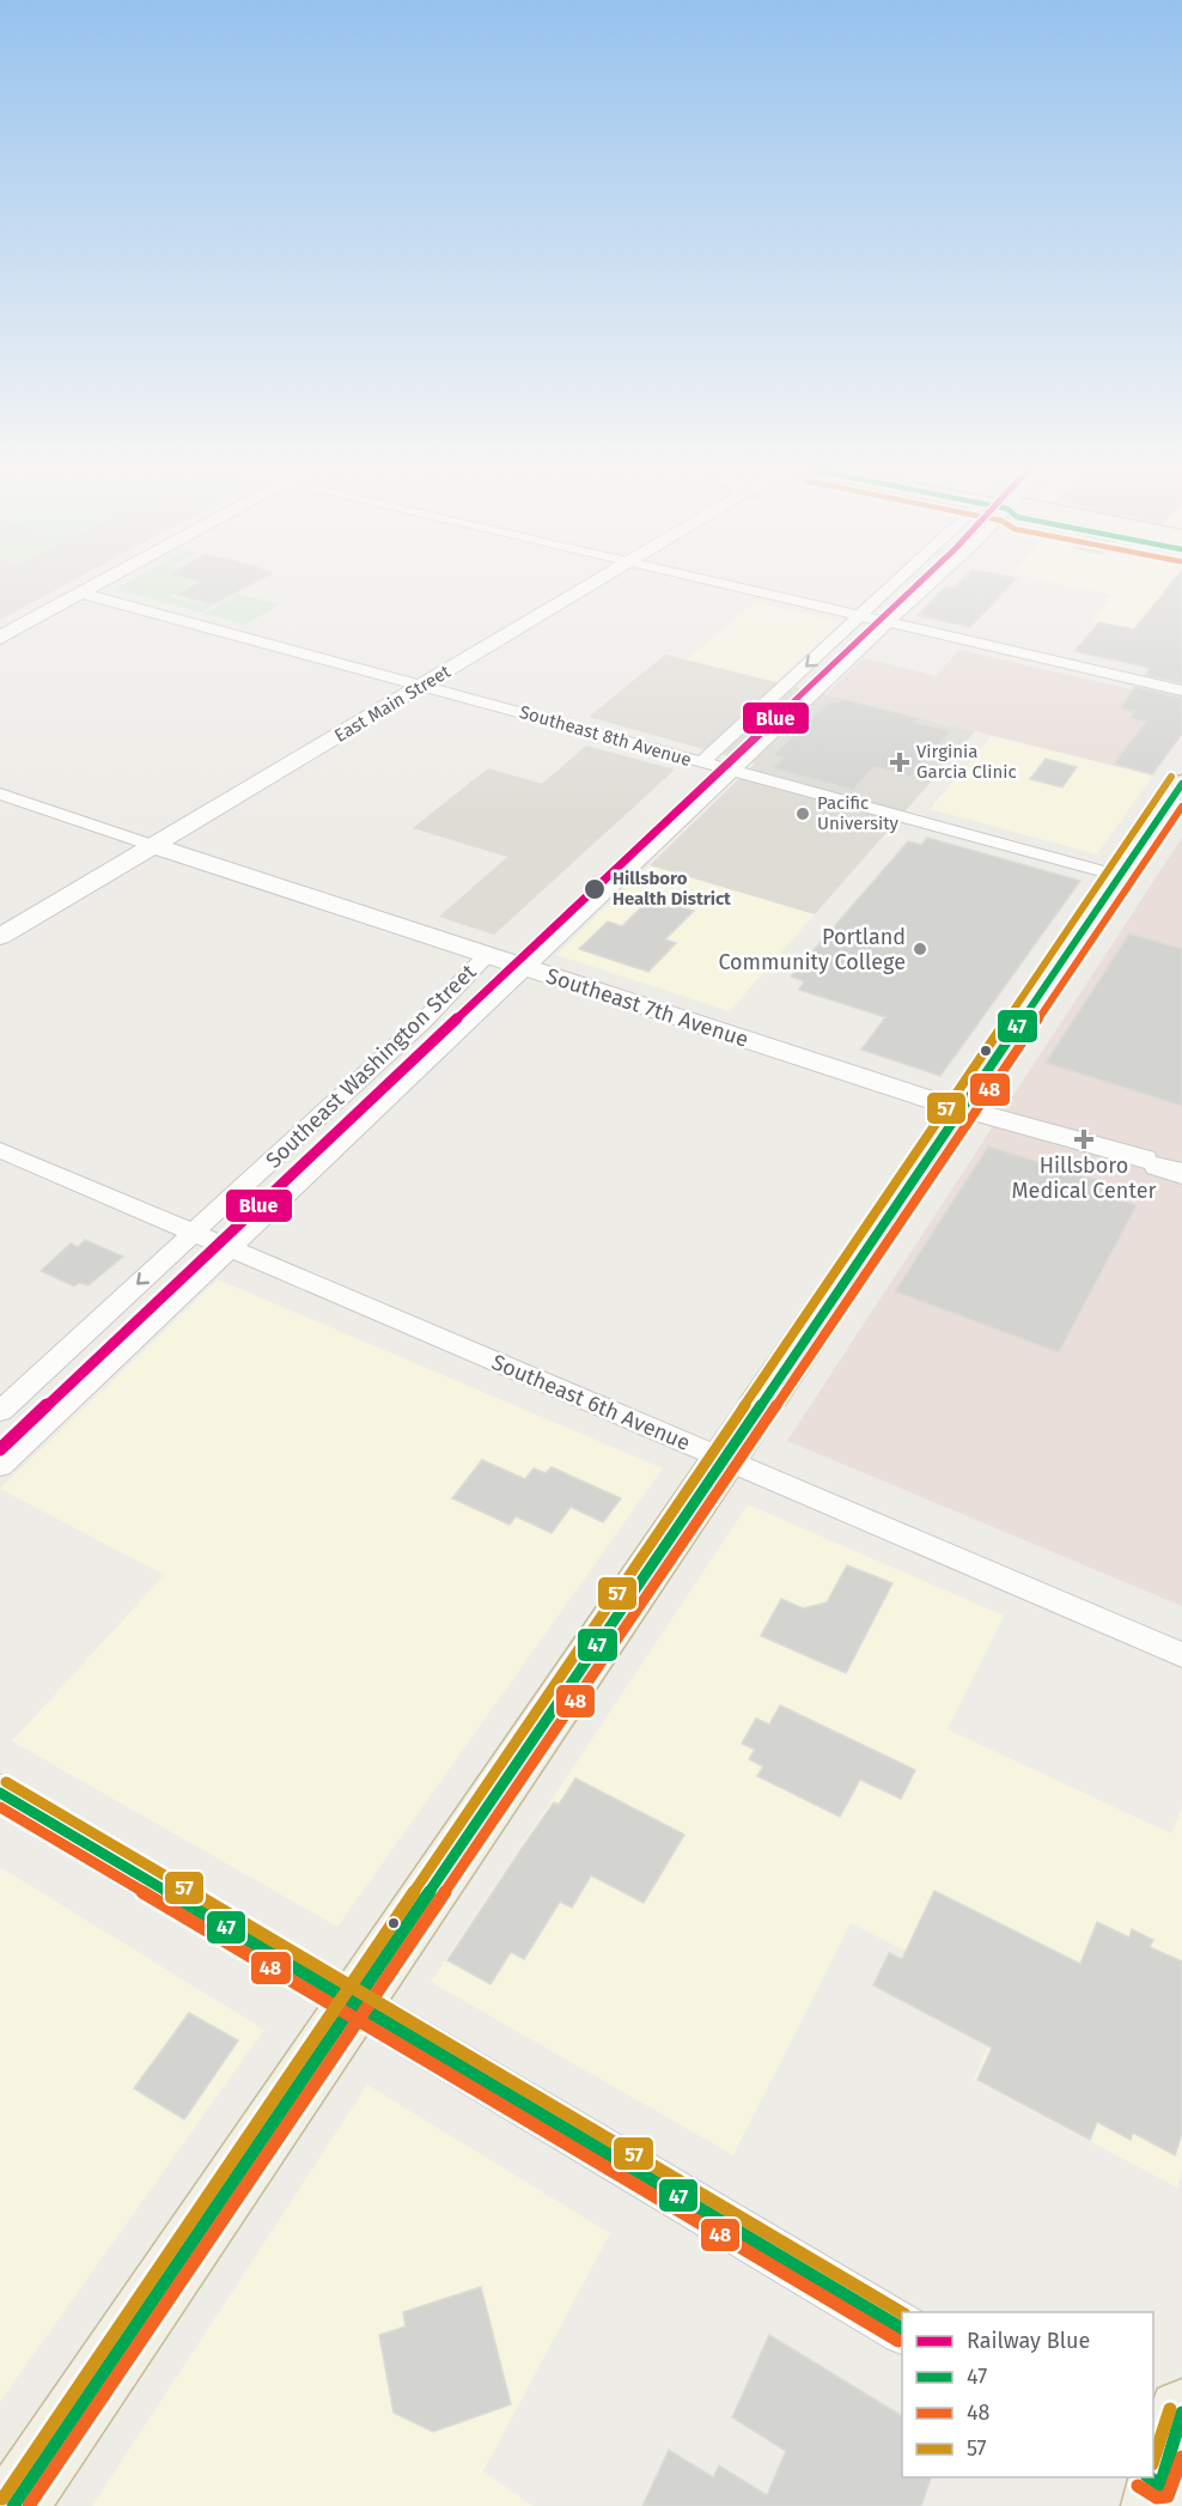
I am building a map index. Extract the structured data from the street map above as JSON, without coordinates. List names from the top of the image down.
{
  "streets": {
    "street": [
      "East Main Street",
      "Southeast 8th Avenue",
      "Southeast 7th Avenue",
      "Southeast Washington Street",
      "Southeast 6th Avenue"
    ]
  },
  "crossings": [
    ["East Main Street", "Southeast 8th Avenue"],
    ["East Main Street", "Southeast 7th Avenue"],
    ["Southeast 8th Avenue", "Southeast Washington Street"],
    ["Southeast 7th Avenue", "Southeast Washington Street"],
    ["Southeast Washington Street", "Southeast 6th Avenue"]
  ],
  "places": {
    "health": ["Virginia Garcia Clinic", "Hillsboro Medical Center"],
    "other": ["Pacific University", "Hillsboro Health District", "Portland Community College"]
  },
  "lines": [
    "rail line Blue",
    "transit line 57",
    "transit line 47",
    "transit line 48"
  ],
  "legend": [
    "Railway Blue",
    "47",
    "48",
    "57"
  ]
}
